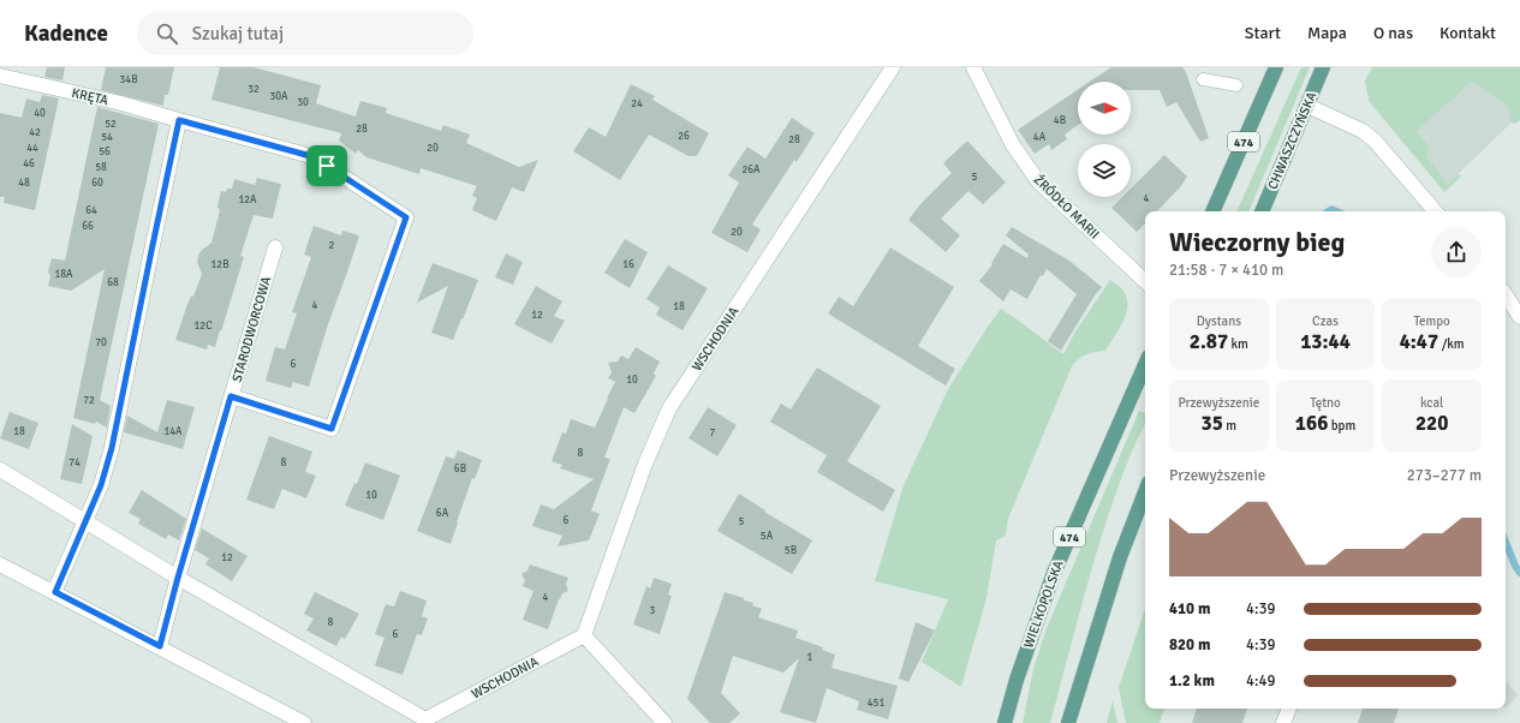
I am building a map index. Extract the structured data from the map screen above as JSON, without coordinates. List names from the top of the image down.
{
  "streets": {
    "main road": ["CHWASZCZYŃSKA", "474", "WIELKOPOLSKA"],
    "street": [
      "KRĘTA",
      "ŹRÓDŁO MARII",
      "STARODWORCOWA",
      "WSCHODNIA"
    ]
  },
  "crossings": [
    ["KRĘTA", "STARODWORCOWA"]
  ],
  "house_numbers": [
    "34B",
    "32",
    "30A",
    "30",
    "24",
    "40",
    "4B",
    "52",
    "28",
    "42",
    "26",
    "54",
    "4A",
    "28",
    "44",
    "20",
    "56",
    "46",
    "58",
    "26A",
    "5",
    "48",
    "60",
    "4",
    "12A",
    "64",
    "66",
    "20",
    "2",
    "12B",
    "16",
    "18A",
    "68",
    "4",
    "18",
    "12",
    "12C",
    "70",
    "6",
    "10",
    "72",
    "18",
    "14A",
    "7",
    "8",
    "74",
    "8",
    "6B",
    "10",
    "6A",
    "6",
    "5",
    "5A",
    "5B",
    "12",
    "4",
    "3",
    "8",
    "6",
    "1",
    "451"
  ],
  "north": "right",
  "page": {
    "header": "Kadence",
    "search": "Szukaj tutaj",
    "nav": [
      "Start",
      "Mapa",
      "O nas",
      "Kontakt"
    ],
    "heading": ["Wieczorny bieg", "21:58 · 7 × 410 m"],
    "stats": [
      ["Dystans", "2.87 km"],
      ["Czas", "13:44"],
      ["Tempo", "4:47 /km"],
      ["Przewyższenie", "35 m"],
      ["Tętno", "166 bpm"],
      ["kcal", "220"]
    ],
    "chart": ["Przewyższenie", "273–277 m"],
    "list": [
      {
        "name": "410 m",
        "note": "4:39"
      },
      {
        "name": "820 m",
        "note": "4:39"
      },
      {
        "name": "1.2 km",
        "note": "4:49"
      }
    ]
  }
}
